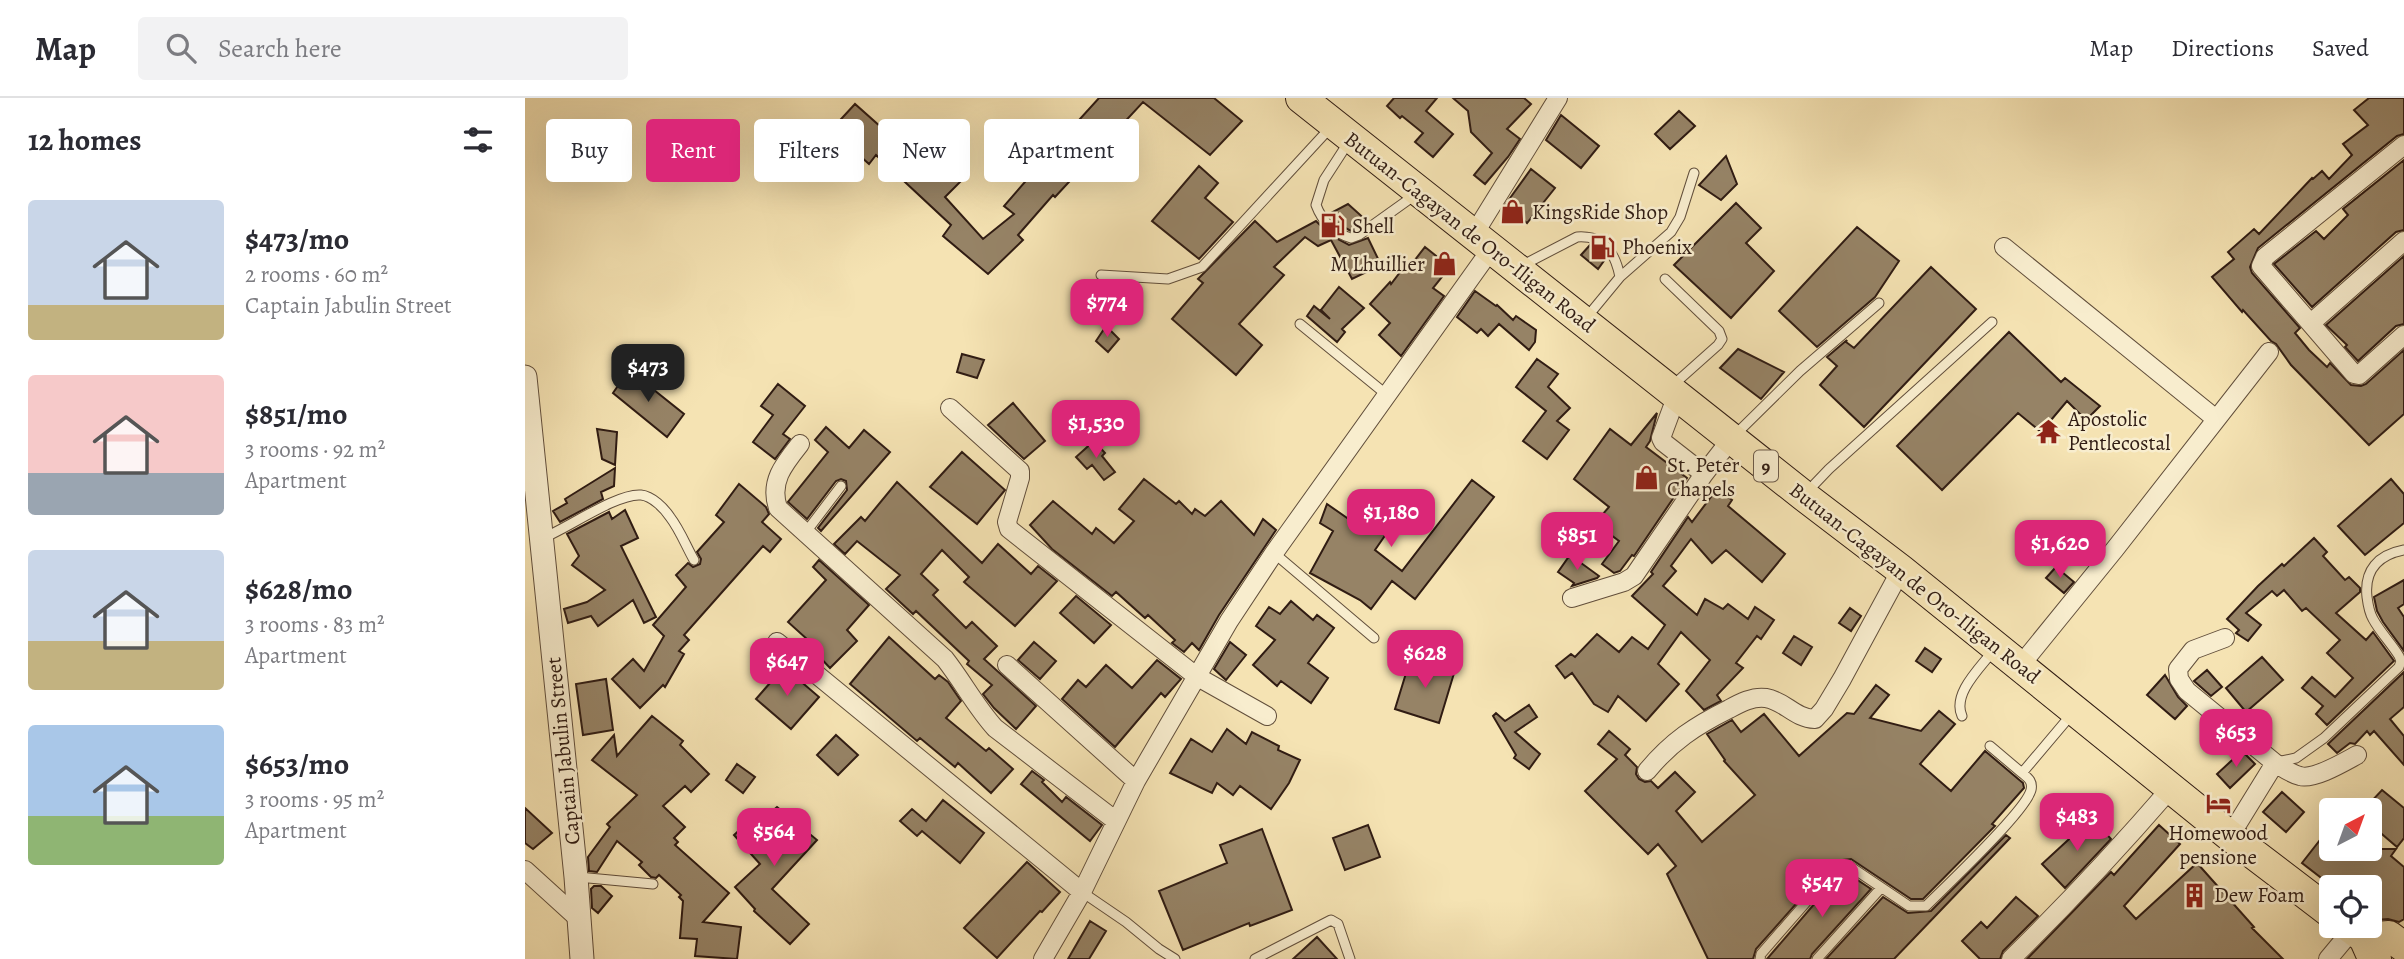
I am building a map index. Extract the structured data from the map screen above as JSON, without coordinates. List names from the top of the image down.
{
  "streets": {
    "highway": ["Butuan-Cagayan de Oro-Iligan Road", "9"],
    "street": ["Captain Jabulin Street"]
  },
  "places": {
    "shop": ["KingsRide Shop", "M Lhuillier", "St. Peter Chapels"],
    "fuel station": ["Shell", "Phoenix"],
    "temple": ["Apostolic Pentlecostal"],
    "hotel": ["Homewood pensione"],
    "building": ["Dew Foam"]
  },
  "north": "top right",
  "page": {
    "header": "Map",
    "search": "Search here",
    "nav": ["Map", "Directions", "Saved"],
    "heading": "12 homes",
    "chip": [
      "Buy",
      "Rent",
      "Filters",
      "New",
      "Apartment"
    ],
    "list": [
      {
        "name": "$473/mo",
        "note": "2 rooms · 60 m² · Captain Jabulin Street"
      },
      {
        "name": "$851/mo",
        "note": "3 rooms · 92 m² · Apartment"
      },
      {
        "name": "$628/mo",
        "note": "3 rooms · 83 m² · Apartment"
      },
      {
        "name": "$653/mo",
        "note": "3 rooms · 95 m² · Apartment"
      }
    ],
    "price": [
      "$774",
      "$473",
      "$1,530",
      "$1,180",
      "$851",
      "$1,620",
      "$628",
      "$647",
      "$653",
      "$483",
      "$564",
      "$547"
    ]
  }
}
